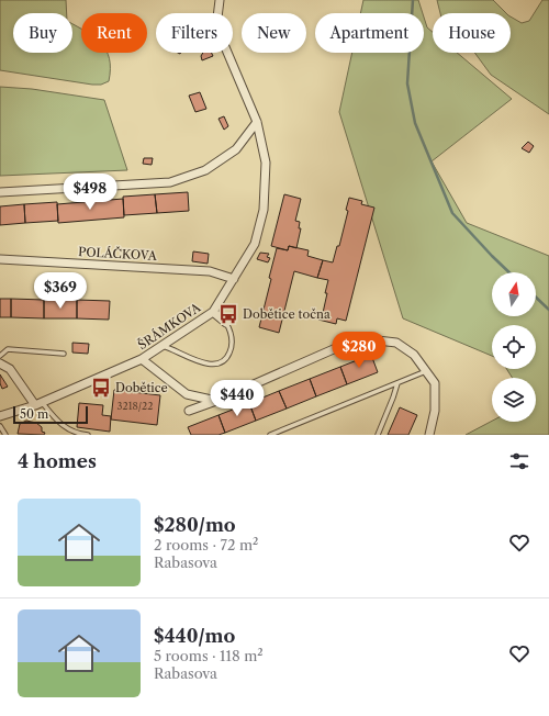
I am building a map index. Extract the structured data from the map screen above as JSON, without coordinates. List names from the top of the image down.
{
  "streets": {
    "street": ["POLÁČKOVA", "ŠRÁMKOVA"]
  },
  "crossings": [
    ["POLÁČKOVA", "ŠRÁMKOVA"]
  ],
  "places": {
    "bus stop": ["Dobětice točna", "Dobětice"]
  },
  "house_numbers": ["3218/22"],
  "scale_bar": "50 m",
  "north": "top",
  "page": {
    "chip": [
      "Buy",
      "Rent",
      "Filters",
      "New",
      "Apartment",
      "House"
    ],
    "price": [
      "$498",
      "$369",
      "$280",
      "$440"
    ],
    "scale": "50 m",
    "heading": "4 homes",
    "list": [
      {
        "name": "$280/mo",
        "note": "2 rooms · 72 m² · Rabasova"
      },
      {
        "name": "$440/mo",
        "note": "5 rooms · 118 m² · Rabasova"
      }
    ]
  }
}
